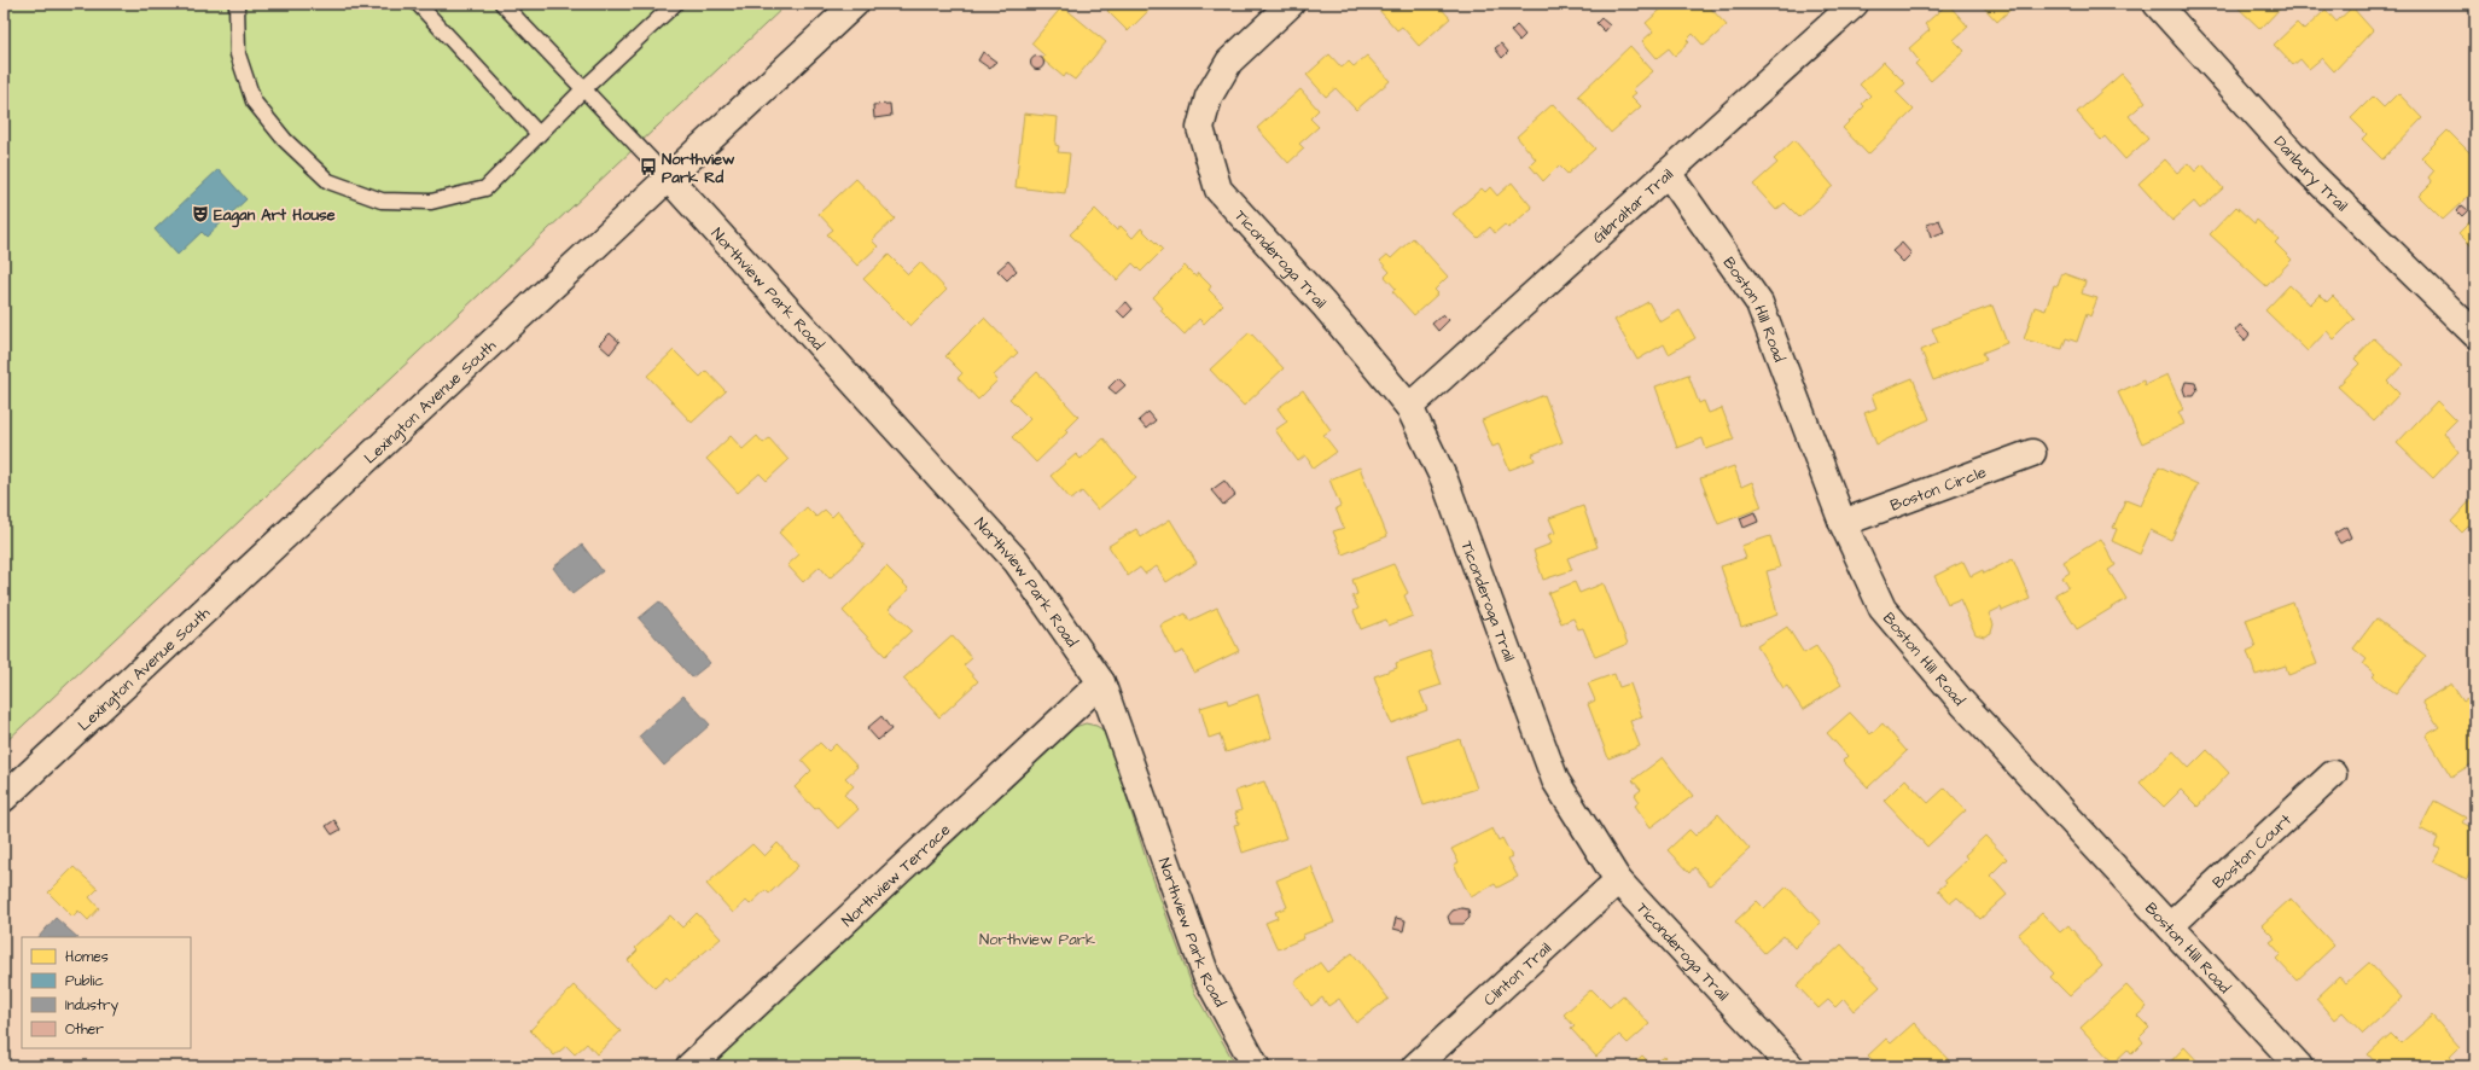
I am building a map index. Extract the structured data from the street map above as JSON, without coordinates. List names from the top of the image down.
{
  "streets": {
    "street": [
      "Danbury Trail",
      "Gibraltar Trail",
      "Ticonderoga Trail",
      "Northview Park Road",
      "Boston Hill Road",
      "Lexington Avenue South",
      "Boston Circle",
      "Boston Court",
      "Northview Terrace",
      "Clinton Trail"
    ]
  },
  "crossings": [
    ["Gibraltar Trail", "Ticonderoga Trail"],
    ["Gibraltar Trail", "Boston Hill Road"],
    ["Ticonderoga Trail", "Clinton Trail"],
    ["Northview Park Road", "Lexington Avenue South"],
    ["Northview Park Road", "Northview Terrace"],
    ["Boston Hill Road", "Boston Circle"],
    ["Boston Hill Road", "Boston Court"]
  ],
  "parks": ["Northview Park"],
  "places": {
    "bus stop": ["Northview Park Rd"],
    "theatre": ["Eagan Art House"]
  },
  "legend": [
    "Homes",
    "Public",
    "Industry",
    "Other"
  ]
}
